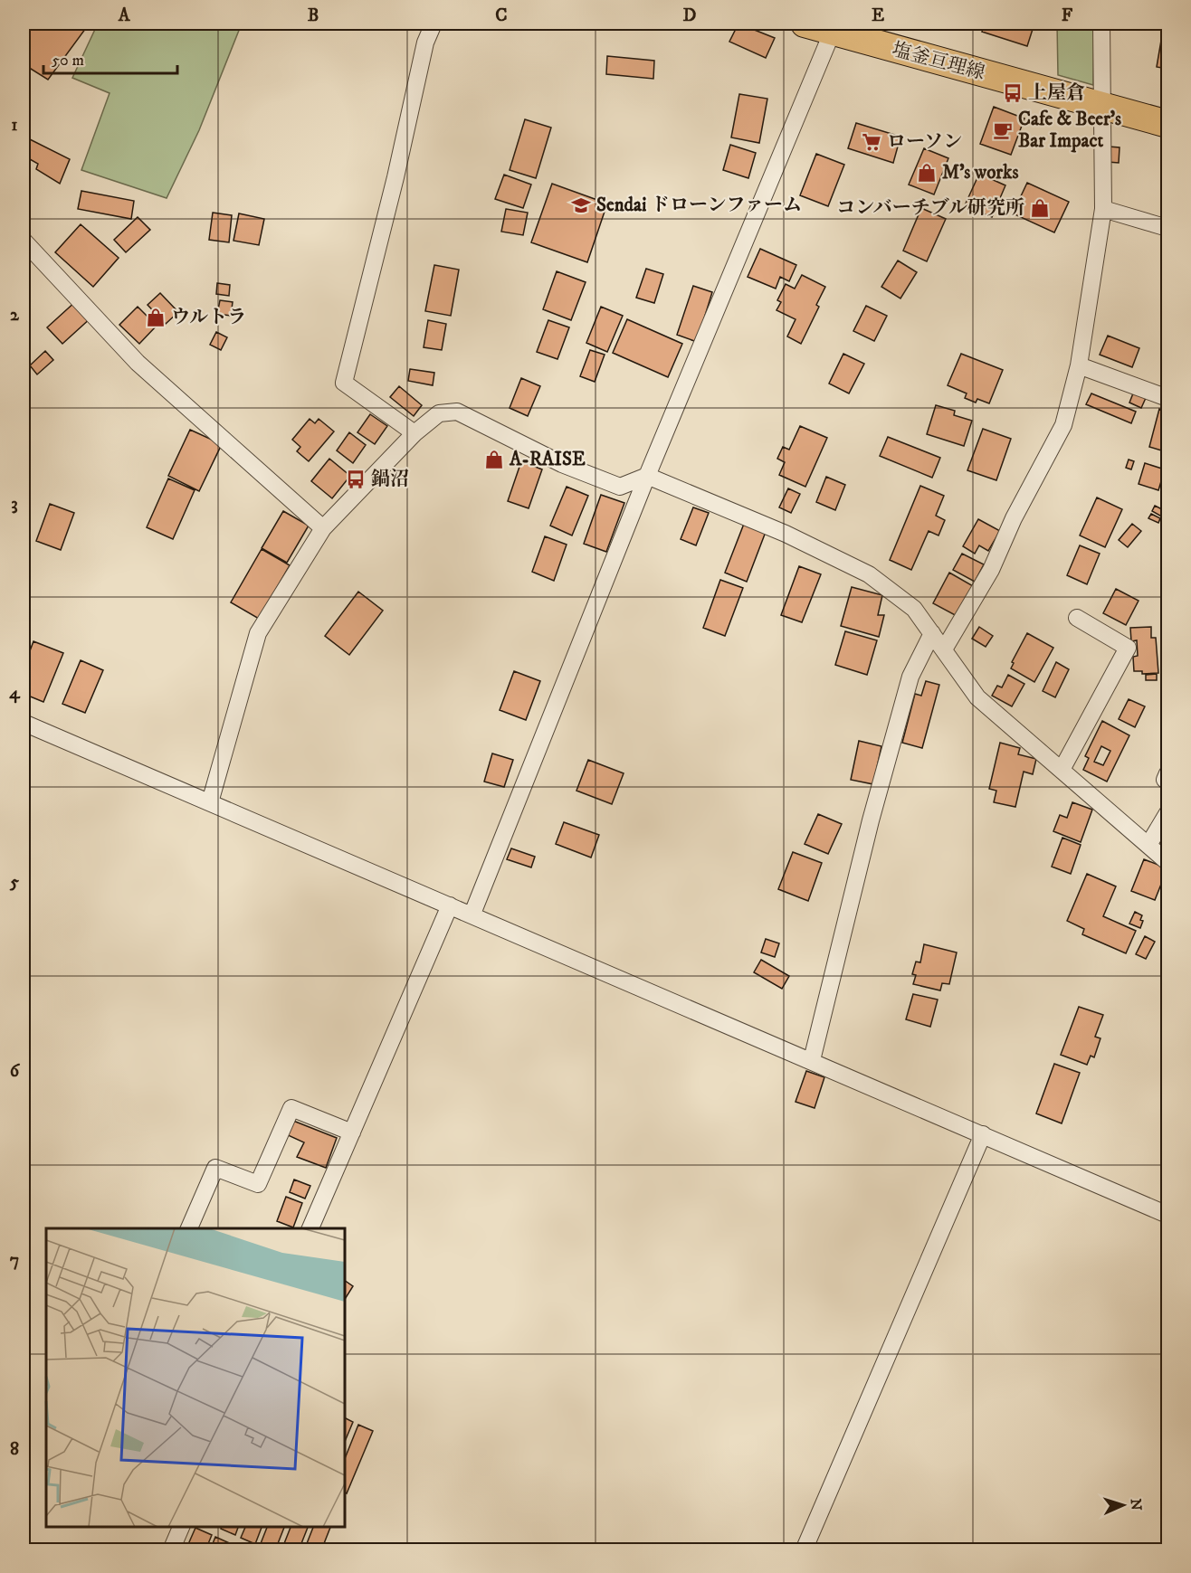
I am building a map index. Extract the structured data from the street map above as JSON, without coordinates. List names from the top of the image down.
{
  "streets": {
    "main road": ["塩釜亘理線"]
  },
  "places": {
    "bus stop": ["上屋倉", "鍋沼"],
    "cafe": ["Cafe & Beer's Bar Impact"],
    "supermarket": ["ローソン"],
    "shop": [
      "M's works",
      "コンバーチブル研究所",
      "ウルトラ",
      "A-RAISE"
    ],
    "school or university": ["Sendai ドローンファーム"]
  },
  "scale_bar": "50 m",
  "north": "right",
  "grid": {
    "columns": [
      "A",
      "B",
      "C",
      "D",
      "E",
      "F"
    ],
    "rows": [
      "1",
      "2",
      "3",
      "4",
      "5",
      "6",
      "7",
      "8"
    ]
  }
}
